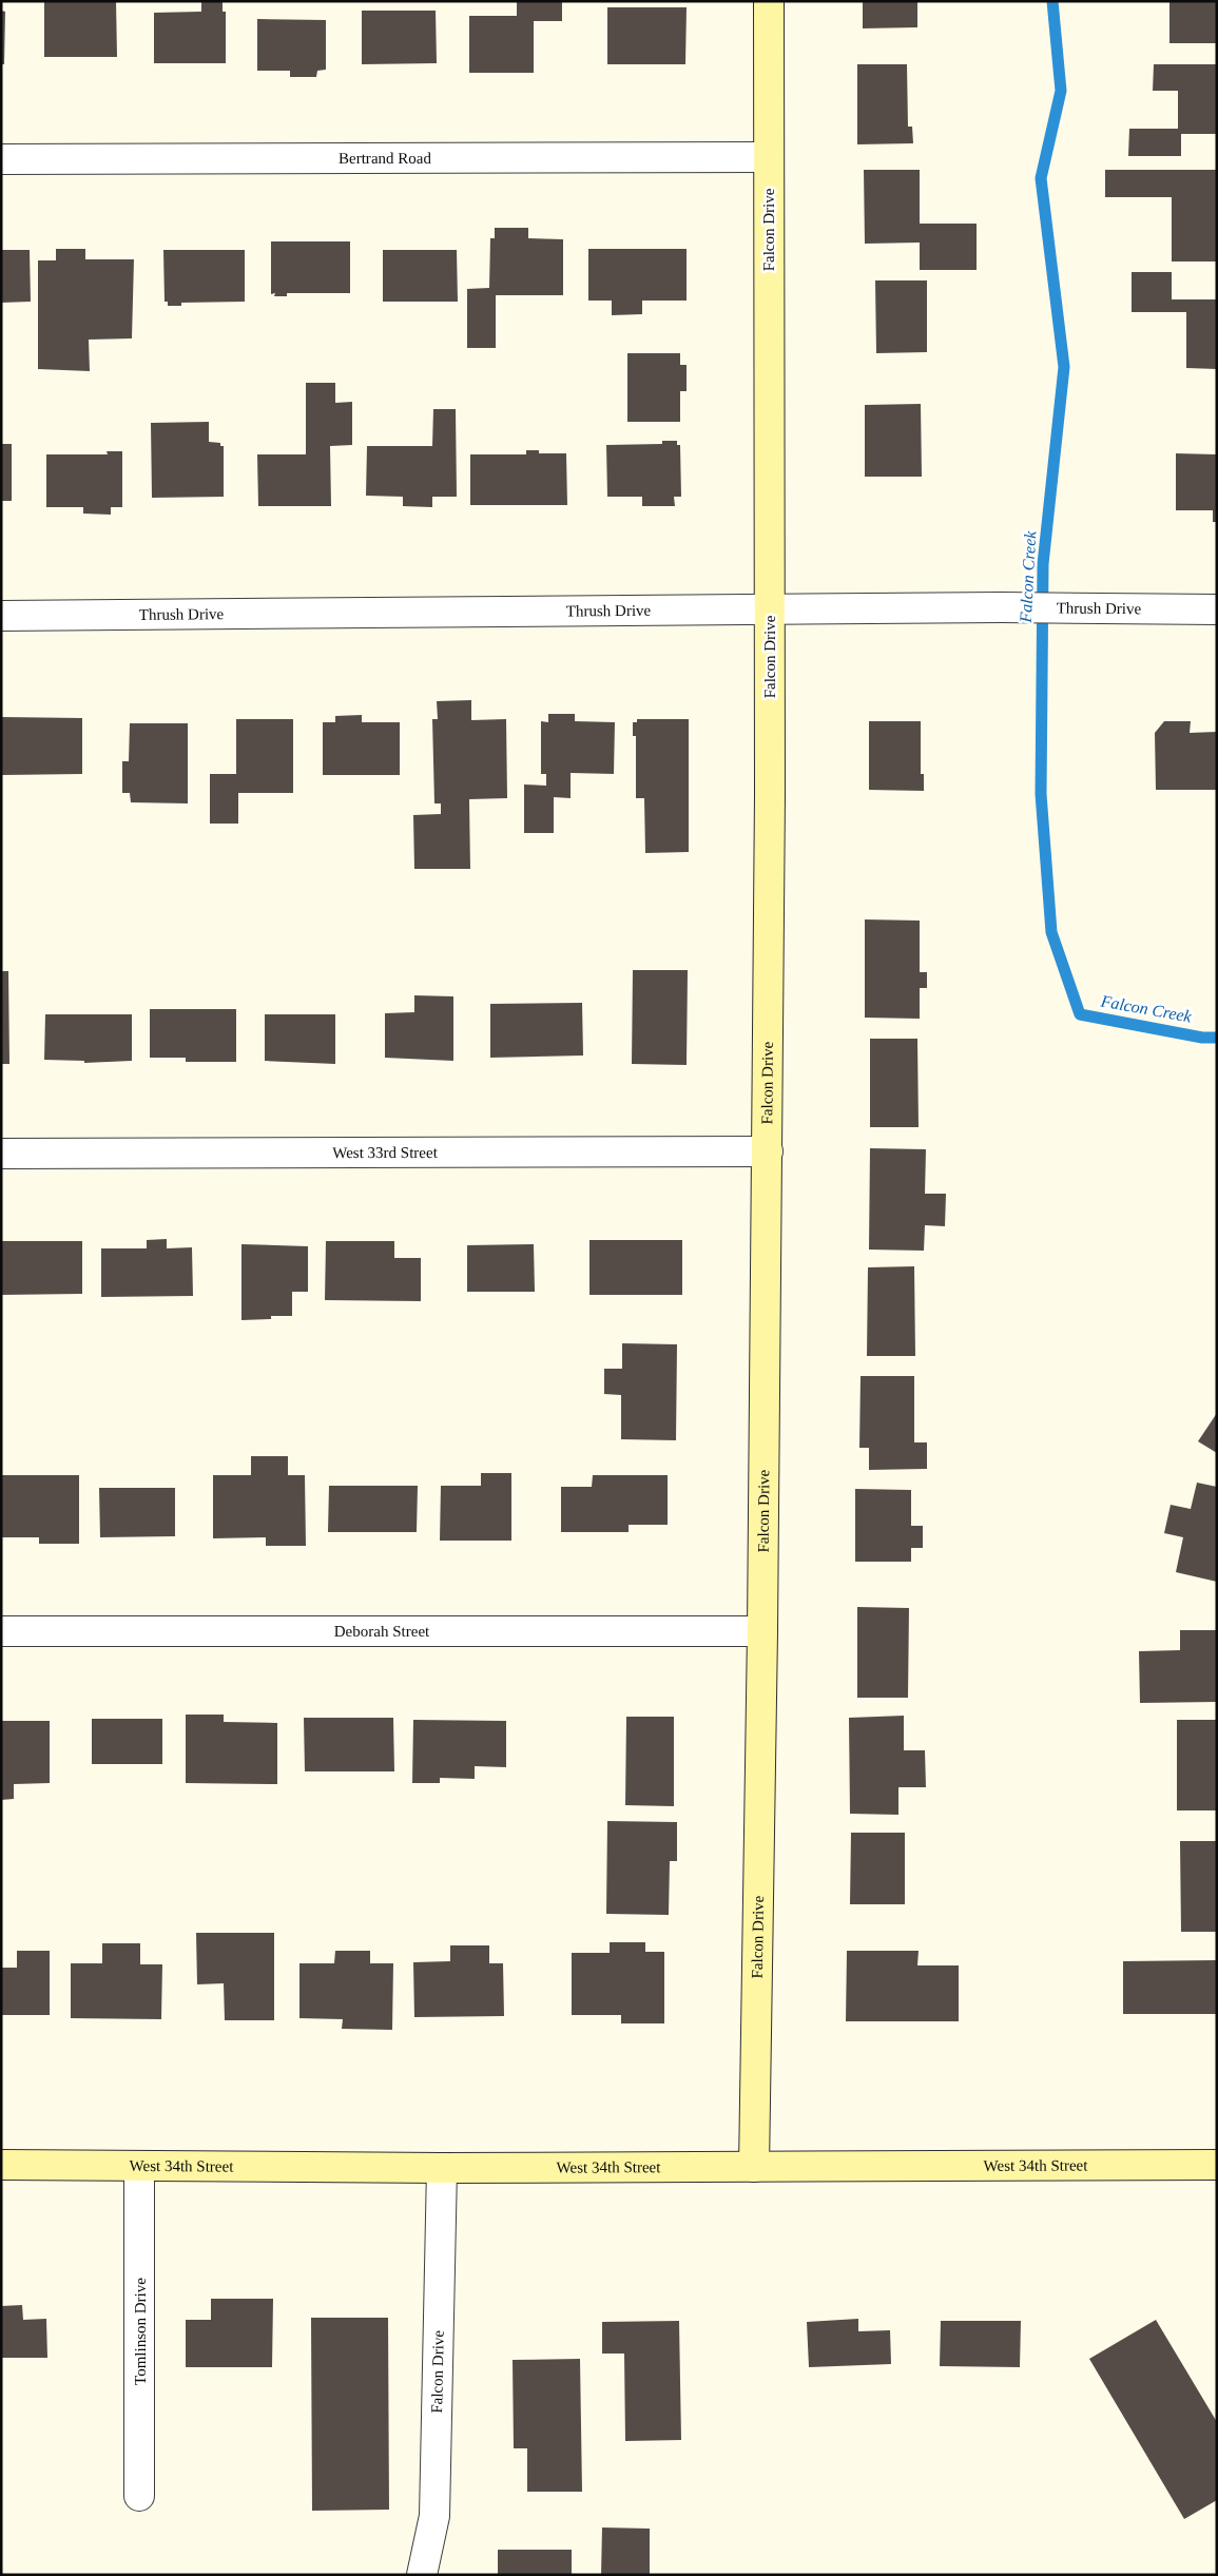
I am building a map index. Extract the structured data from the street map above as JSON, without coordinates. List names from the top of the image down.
{
  "streets": {
    "street": [
      "Bertrand Road",
      "Falcon Drive",
      "Thrush Drive",
      "West 33rd Street",
      "Deborah Street",
      "West 34th Street",
      "Tomlinson Drive"
    ]
  },
  "crossings": [
    ["Bertrand Road", "Falcon Drive"],
    ["Falcon Drive", "Thrush Drive"],
    ["Falcon Drive", "West 33rd Street"],
    ["Falcon Drive", "Deborah Street"],
    ["Falcon Drive", "West 34th Street"],
    ["West 34th Street", "Tomlinson Drive"]
  ],
  "water": ["Falcon Creek"]
}
